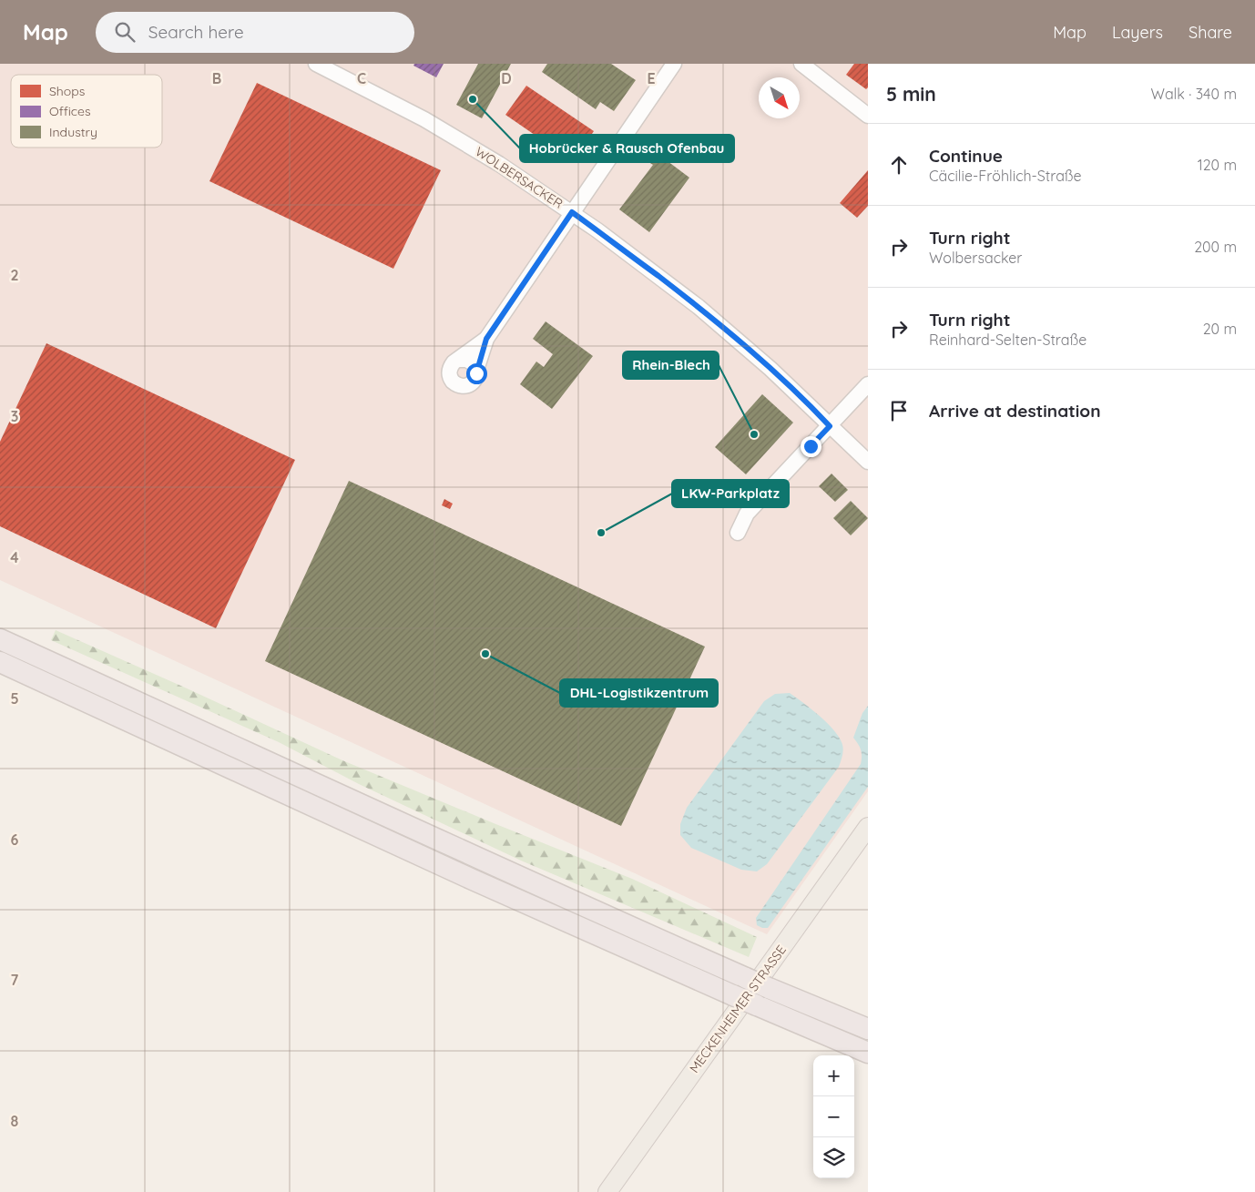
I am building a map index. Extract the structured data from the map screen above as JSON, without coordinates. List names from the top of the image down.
{
  "streets": {
    "main road": ["MECKENHEIMER STRASSE"],
    "street": ["WOLBERSACKER"]
  },
  "places": [
    "Hobrücker & Rausch Ofenbau",
    "Rhein-Blech",
    "LKW-Parkplatz",
    "DHL-Logistikzentrum"
  ],
  "legend": ["Shops", "Offices", "Industry"],
  "north": "bottom right",
  "page": {
    "header": "Map",
    "search": "Search here",
    "nav": ["Map", "Layers", "Share"],
    "heading": ["5 min", "Walk · 340 m"],
    "list": [
      ["Continue", "Cäcilie-Fröhlich-Straße", "120 m"],
      ["Turn right", "Wolbersacker", "200 m"],
      ["Turn right", "Reinhard-Selten-Straße", "20 m"],
      "Arrive at destination"
    ],
    "map_buttons": ["+", "−"]
  },
  "grid": {
    "columns": [
      "B",
      "C",
      "D",
      "E"
    ],
    "rows": [
      "2",
      "3",
      "4",
      "5",
      "6",
      "7",
      "8"
    ]
  }
}
